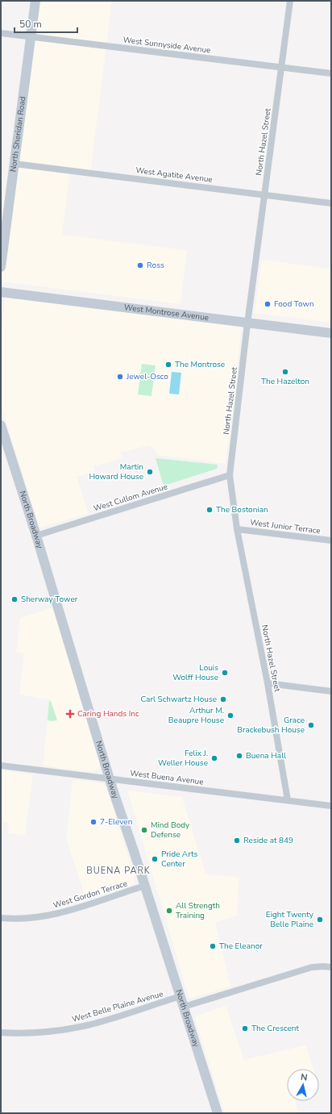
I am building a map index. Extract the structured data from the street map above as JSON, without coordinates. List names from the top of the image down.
{
  "streets": {
    "main road": ["North Sheridan Road", "West Montrose Avenue", "North Broadway"],
    "street": [
      "West Sunnyside Avenue",
      "North Hazel Street",
      "West Agatite Avenue",
      "West Cullom Avenue",
      "West Junior Terrace",
      "West Buena Avenue",
      "West Gordon Terrace",
      "West Belle Plaine Avenue"
    ]
  },
  "crossings": [
    ["West Sunnyside Avenue", "North Sheridan Road"],
    ["West Sunnyside Avenue", "North Hazel Street"],
    ["North Sheridan Road", "West Agatite Avenue"],
    ["North Hazel Street", "West Agatite Avenue"],
    ["North Hazel Street", "West Montrose Avenue"],
    ["North Hazel Street", "West Cullom Avenue"],
    ["North Hazel Street", "West Junior Terrace"],
    ["North Hazel Street", "West Buena Avenue"],
    ["West Cullom Avenue", "North Broadway"],
    ["North Broadway", "West Buena Avenue"],
    ["North Broadway", "West Gordon Terrace"],
    ["North Broadway", "West Belle Plaine Avenue"]
  ],
  "districts": ["BUENA PARK"],
  "places": {
    "other": [
      "Ross",
      "Food Town",
      "The Montrose",
      "The Hazelton",
      "Jewel-Osco",
      "Martin Howard House",
      "The Bostonian",
      "Sherway Tower",
      "Louis Wolff House",
      "Carl Schwartz House",
      "Arthur M. Beaupre House",
      "Grace Brackebush House",
      "Buena Hall",
      "Felix J. Weller House",
      "7-Eleven",
      "Mind Body Defense",
      "Reside at 849",
      "Pride Arts Center",
      "All Strength Training",
      "Eight Twenty Belle Plaine",
      "The Eleanor",
      "The Crescent"
    ],
    "health": ["Caring Hands Inc"]
  },
  "scale_bar": "50 m",
  "north": "top"
}
